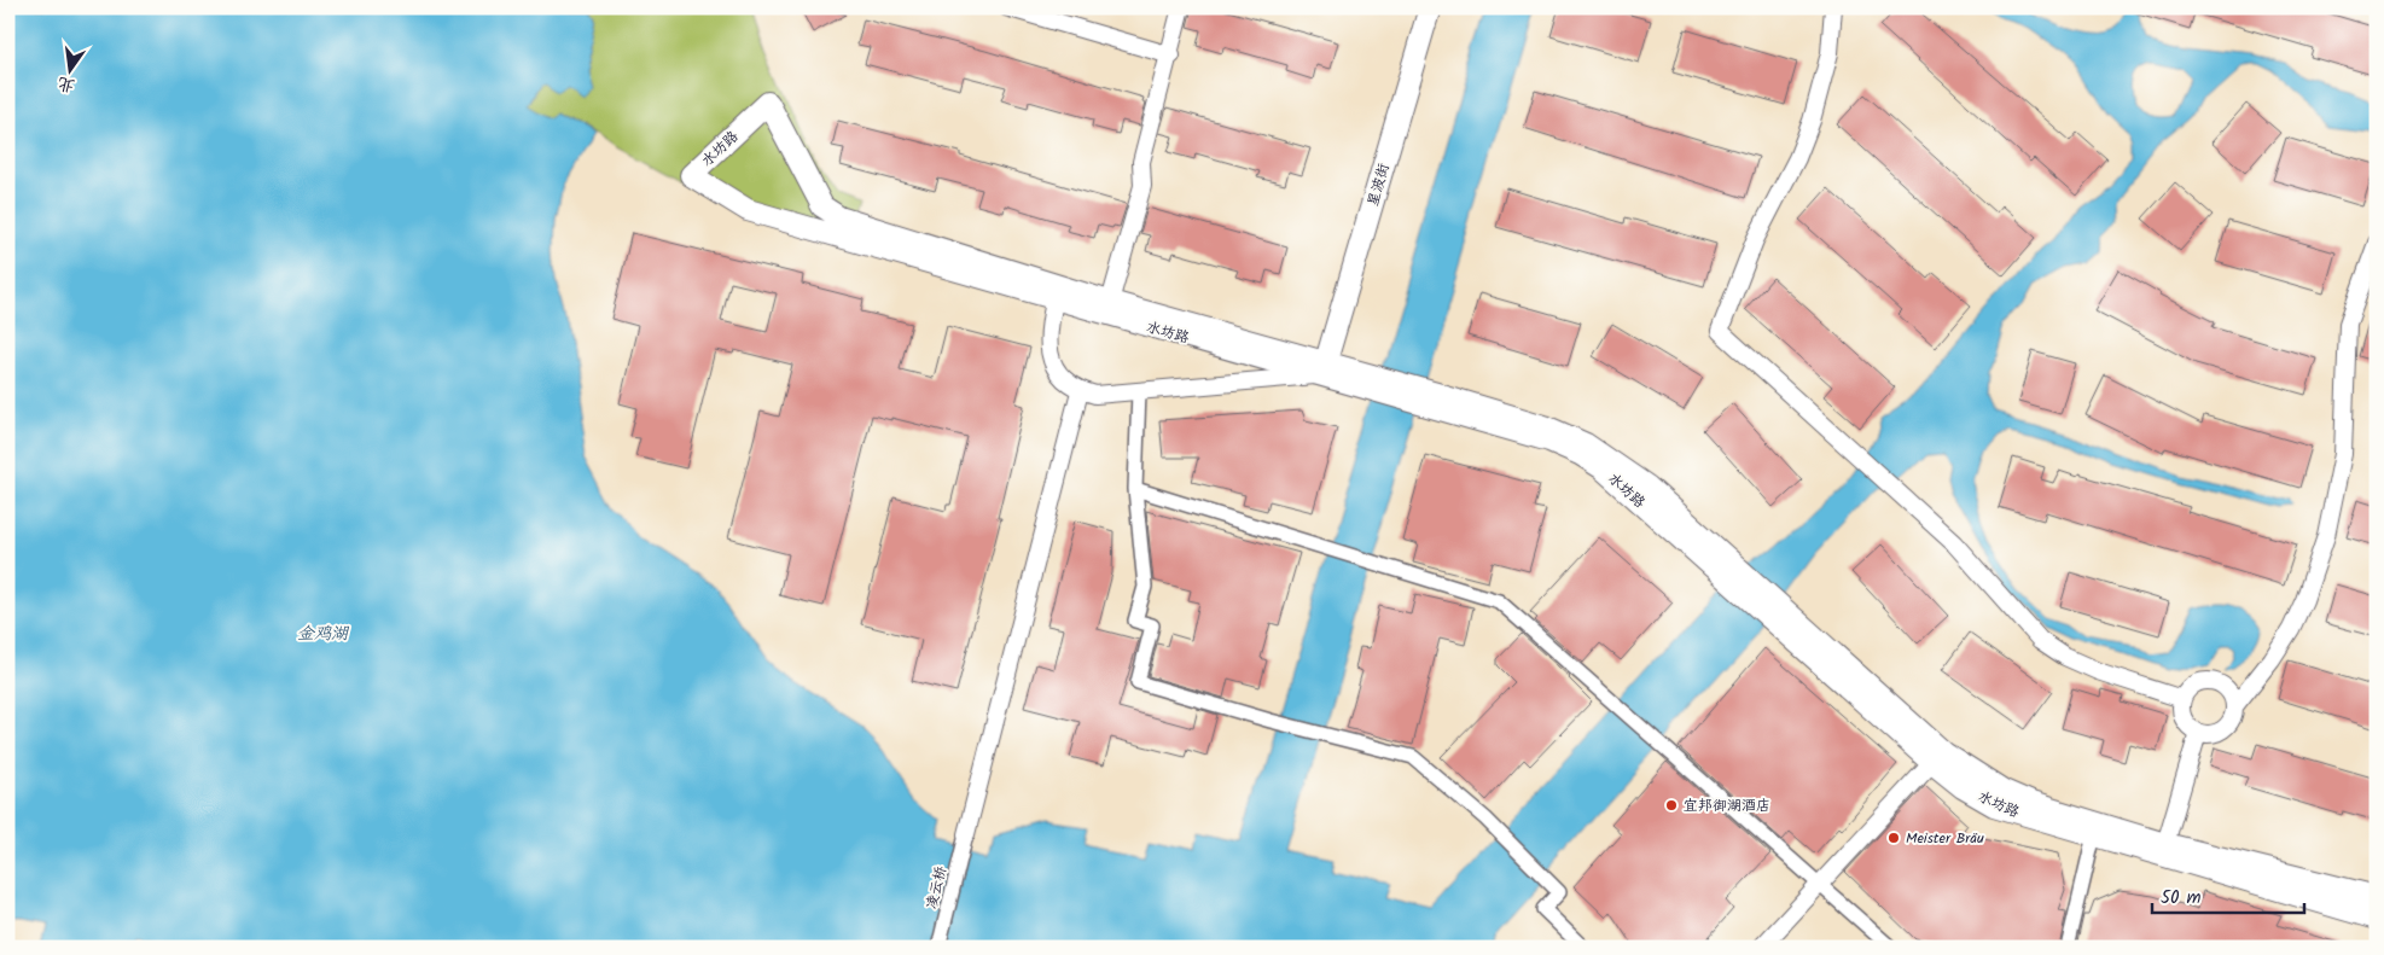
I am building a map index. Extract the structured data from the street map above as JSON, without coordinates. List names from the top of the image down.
{
  "streets": {
    "street": ["水坊路", "星波街", "凌云桥"]
  },
  "crossings": [
    ["水坊路", "星波街"]
  ],
  "water": ["金鸡湖"],
  "places": ["宜邦御湖酒店", "Meister Bräu"],
  "scale_bar": "50 m",
  "north": "bottom"
}
